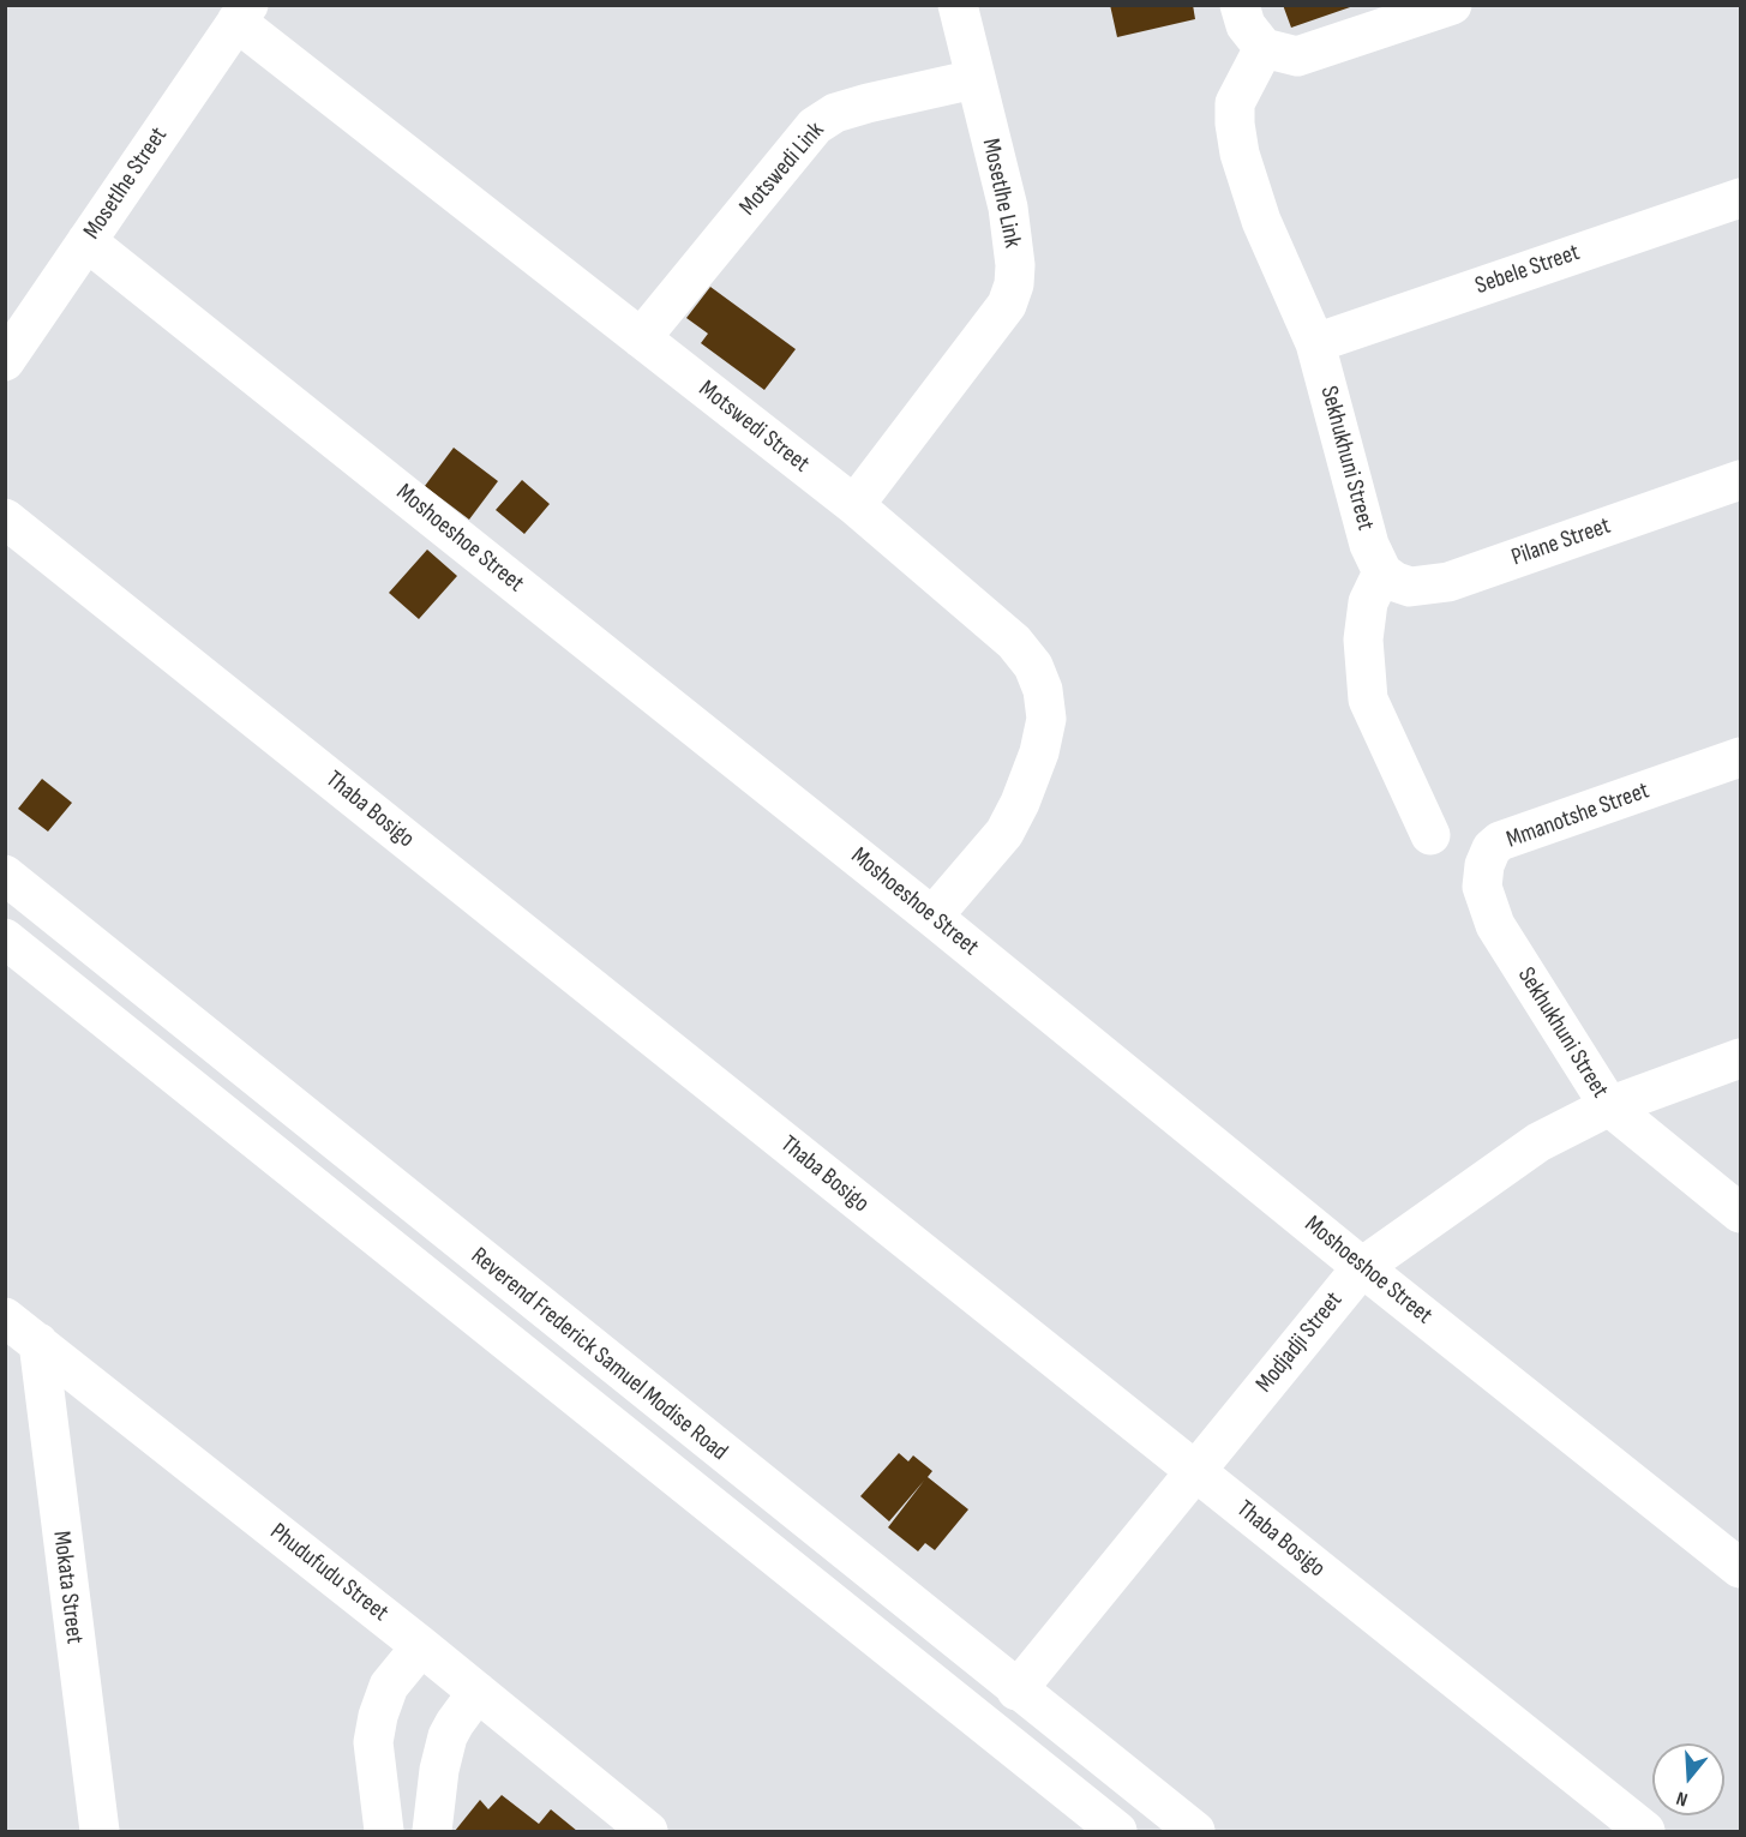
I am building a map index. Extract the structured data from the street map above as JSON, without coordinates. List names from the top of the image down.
{
  "streets": {
    "street": [
      "Motswedi Link",
      "Mosetlhe Street",
      "Mosetlhe Link",
      "Sebele Street",
      "Motswedi Street",
      "Sekhukhuni Street",
      "Moshoeshoe Street",
      "Pilane Street",
      "Thaba Bosigo",
      "Mmanotshe Street",
      "Modjadji Street",
      "Reverend Frederick Samuel Modise Road",
      "Phudufudu Street",
      "Mokata Street"
    ]
  },
  "crossings": [
    ["Motswedi Link", "Mosetlhe Link"],
    ["Motswedi Link", "Motswedi Street"],
    ["Mosetlhe Street", "Motswedi Street"],
    ["Mosetlhe Street", "Moshoeshoe Street"],
    ["Mosetlhe Link", "Motswedi Street"],
    ["Sebele Street", "Sekhukhuni Street"],
    ["Motswedi Street", "Moshoeshoe Street"],
    ["Sekhukhuni Street", "Pilane Street"],
    ["Sekhukhuni Street", "Mmanotshe Street"],
    ["Sekhukhuni Street", "Modjadji Street"],
    ["Moshoeshoe Street", "Modjadji Street"],
    ["Thaba Bosigo", "Modjadji Street"],
    ["Modjadji Street", "Reverend Frederick Samuel Modise Road"],
    ["Phudufudu Street", "Mokata Street"]
  ],
  "north": "bottom"
}
